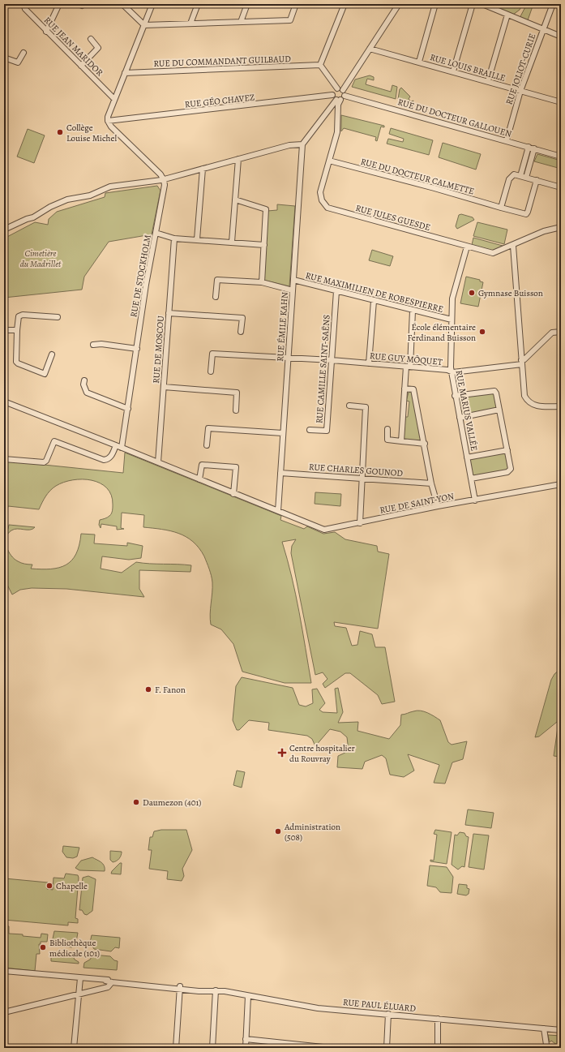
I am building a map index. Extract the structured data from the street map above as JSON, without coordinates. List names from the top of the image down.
{
  "streets": {
    "street": [
      "RUE JEAN MARIDOR",
      "RUE DU COMMANDANT GUILBAUD",
      "RUE LOUIS BRAILLE",
      "RUE JOLIOT-CURIE",
      "RUE GÉO CHAVEZ",
      "RUE DU DOCTEUR GALLOUEN",
      "RUE DU DOCTEUR CALMETTE",
      "RUE JULES GUESDE",
      "RUE DE STOCKHOLM",
      "RUE MAXIMILIEN DE ROBESPIERRE",
      "RUE ÉMILE KAHN",
      "RUE DE MOSCOU",
      "RUE GUY MÔQUET",
      "RUE CAMILLE SAINT-SAËNS",
      "RUE MARIUS VALLÉE",
      "RUE CHARLES GOUNOD",
      "RUE DE SAINT-YON",
      "RUE PAUL ÉLUARD"
    ]
  },
  "crossings": [
    ["RUE LOUIS BRAILLE", "RUE JOLIOT-CURIE"],
    ["RUE JOLIOT-CURIE", "RUE DU DOCTEUR GALLOUEN"],
    ["RUE DU DOCTEUR GALLOUEN", "RUE JULES GUESDE"],
    ["RUE DU DOCTEUR CALMETTE", "RUE JULES GUESDE"],
    ["RUE JULES GUESDE", "RUE MARIUS VALLÉE"],
    ["RUE DE STOCKHOLM", "RUE DE SAINT-YON"],
    ["RUE MAXIMILIEN DE ROBESPIERRE", "RUE ÉMILE KAHN"],
    ["RUE MAXIMILIEN DE ROBESPIERRE", "RUE CAMILLE SAINT-SAËNS"],
    ["RUE MAXIMILIEN DE ROBESPIERRE", "RUE MARIUS VALLÉE"],
    ["RUE ÉMILE KAHN", "RUE GUY MÔQUET"],
    ["RUE ÉMILE KAHN", "RUE CHARLES GOUNOD"],
    ["RUE ÉMILE KAHN", "RUE DE SAINT-YON"],
    ["RUE DE MOSCOU", "RUE DE SAINT-YON"],
    ["RUE GUY MÔQUET", "RUE CAMILLE SAINT-SAËNS"],
    ["RUE GUY MÔQUET", "RUE MARIUS VALLÉE"],
    ["RUE MARIUS VALLÉE", "RUE DE SAINT-YON"]
  ],
  "parks": ["Cimetière du Madrillet"],
  "places": {
    "other": [
      "Collège Louise Michel",
      "Gymnase Buisson",
      "École élémentaire Ferdinand Buisson",
      "F. Fanon",
      "Daumezon (401)",
      "Administration (508)",
      "Chapelle",
      "Bibliothèque médicale (101)"
    ],
    "health": ["Centre hospitalier du Rouvray"]
  }
}
